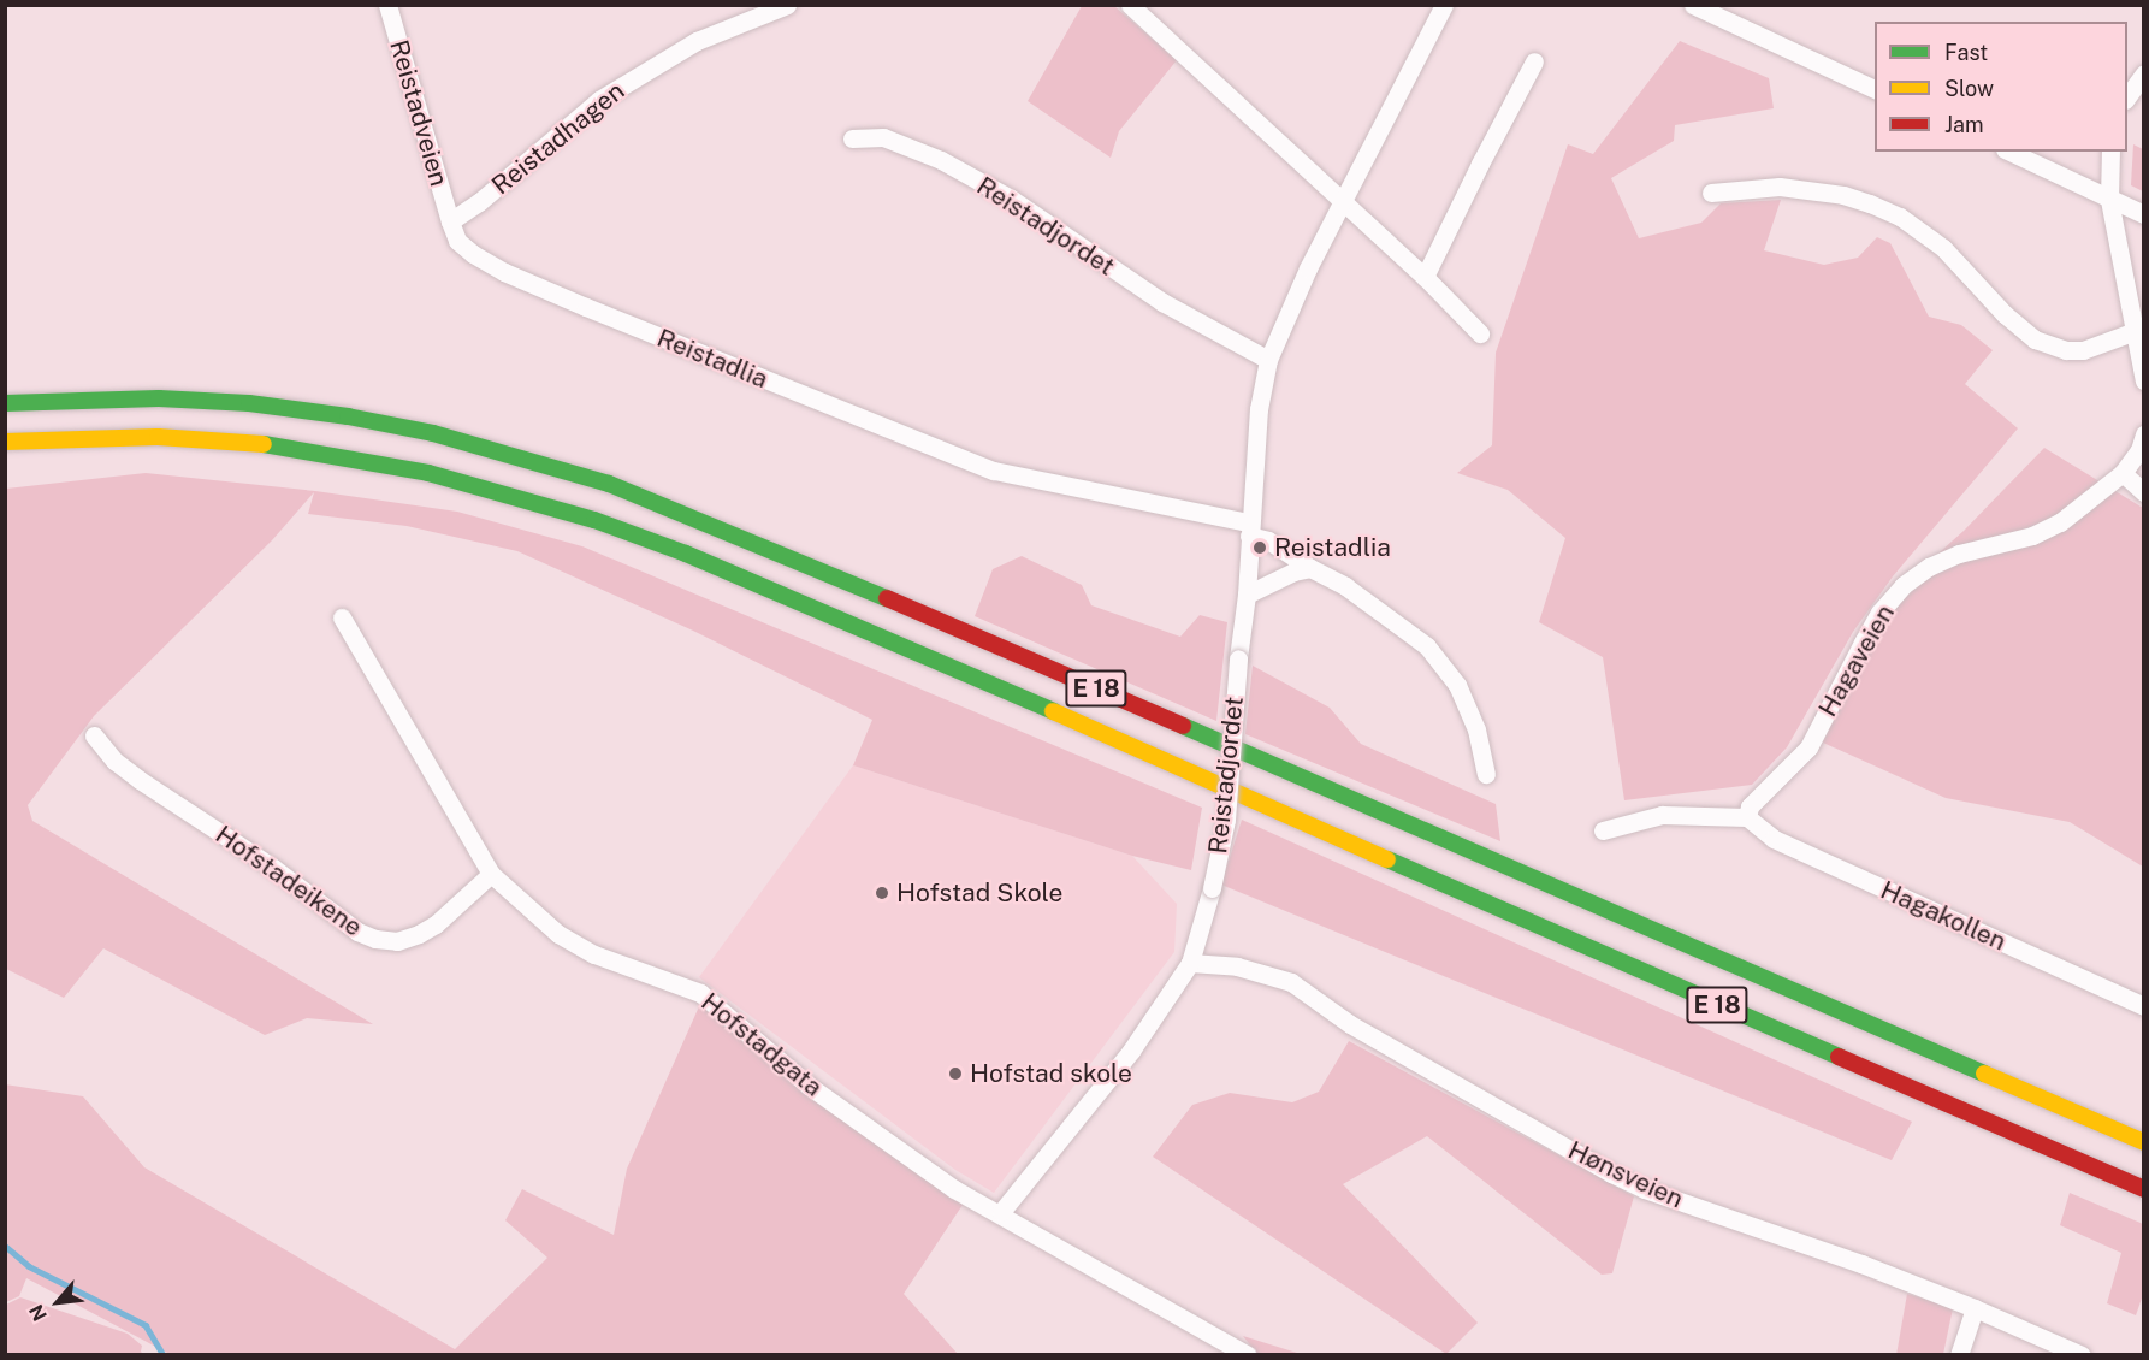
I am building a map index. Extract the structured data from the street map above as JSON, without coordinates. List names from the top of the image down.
{
  "streets": {
    "highway": ["E 18"],
    "street": [
      "Reistadveien",
      "Reistadhagen",
      "Reistadjordet",
      "Reistadlia",
      "Hagaveien",
      "Hofstadeikene",
      "Hagakollen",
      "Hofstadgata",
      "Hønsveien"
    ]
  },
  "crossings": [
    ["Reistadveien", "Reistadhagen"],
    ["Reistadveien", "Reistadlia"],
    ["Reistadhagen", "Reistadlia"],
    ["Reistadjordet", "Reistadlia"],
    ["Reistadjordet", "Hofstadgata"],
    ["Reistadjordet", "Hønsveien"],
    ["Hagaveien", "Hagakollen"],
    ["Hofstadeikene", "Hofstadgata"]
  ],
  "places": ["Reistadlia", "Hofstad Skole", "Hofstad skole"],
  "legend": ["Fast", "Slow", "Jam"],
  "north": "bottom left"
}
